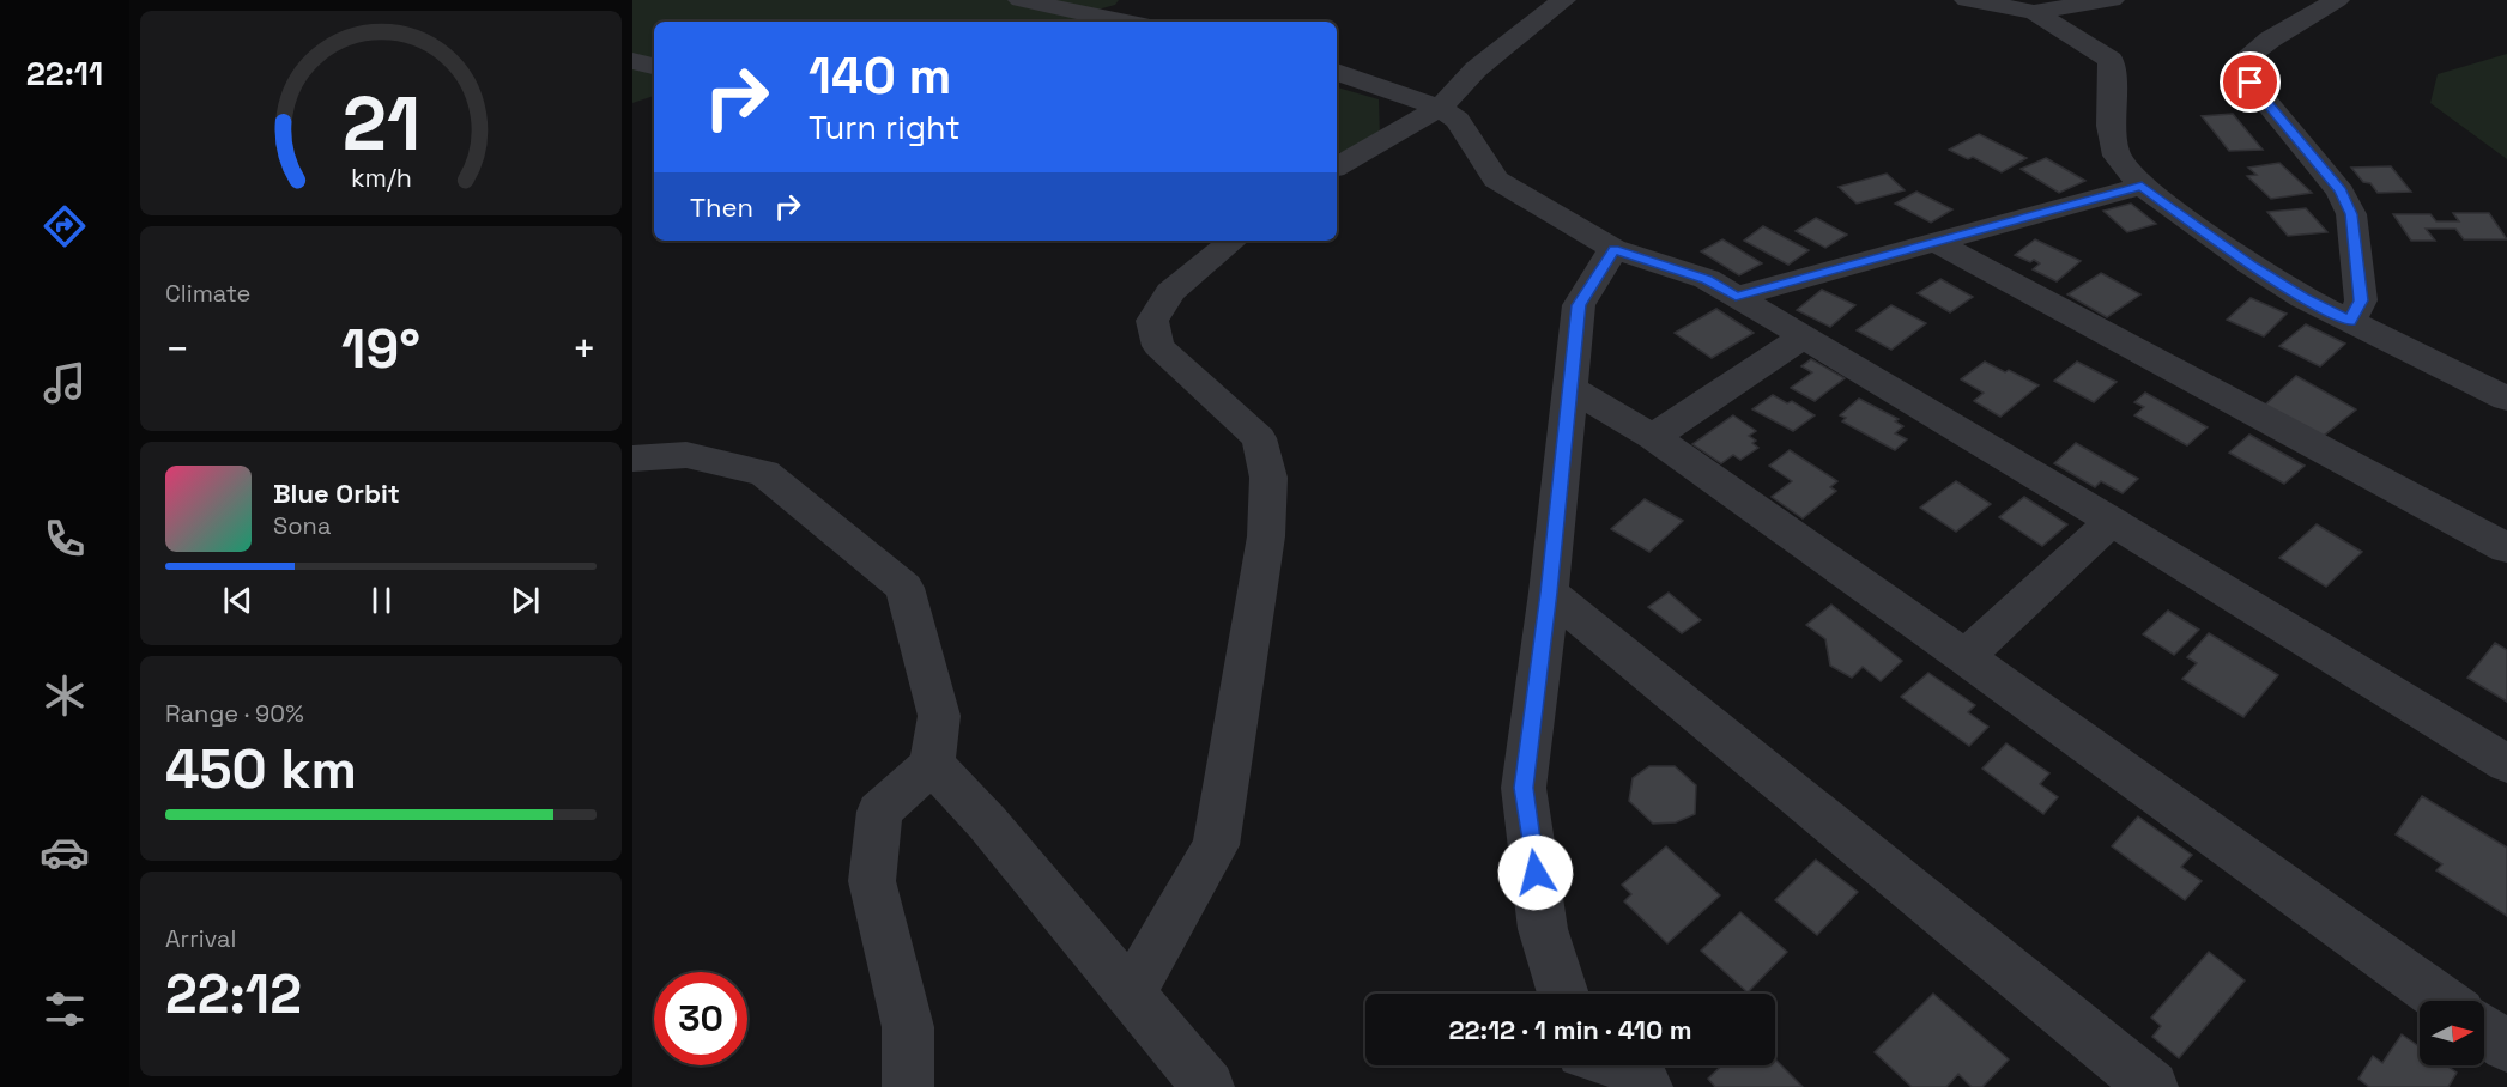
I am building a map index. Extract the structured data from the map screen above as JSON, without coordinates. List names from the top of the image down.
{
  "north": "right",
  "page": {
    "tabs": "22:11",
    "turn": ["140 m", "Turn right"],
    "then": "Then",
    "tile": [
      "Climate",
      ["Range · 90%", "450 km"],
      ["Arrival", "22:12"]
    ],
    "heat": ["−", "19°", "+"],
    "song": ["Blue Orbit", "Sona"],
    "limit": "30",
    "trip": "22:12 · 1 min · 410 m",
    "gauge": ["21", "km/h"]
  }
}
